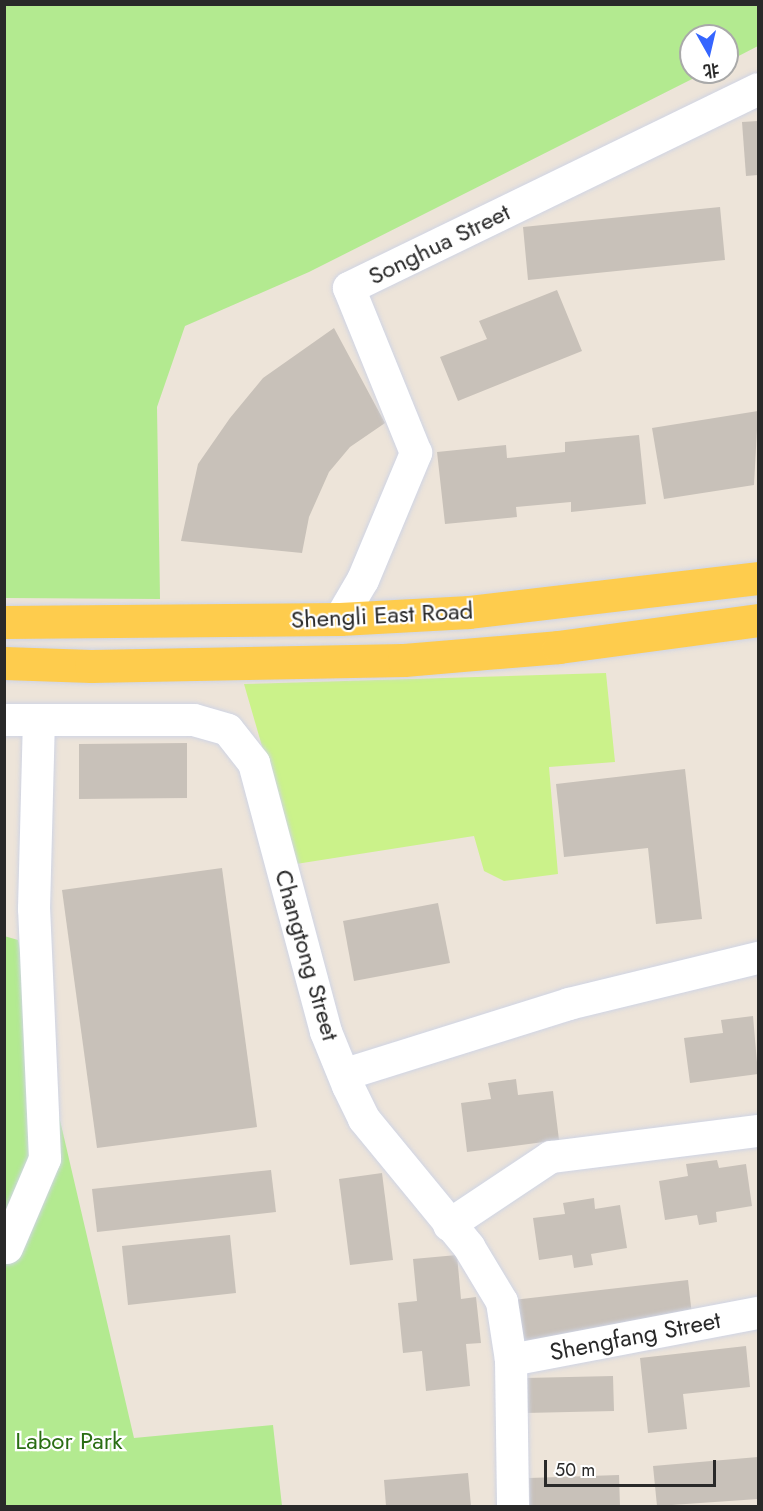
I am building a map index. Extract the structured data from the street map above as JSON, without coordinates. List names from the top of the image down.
{
  "streets": {
    "main road": ["Shengli East Road"],
    "street": ["Songhua Street", "Changtong Street", "Shengfang Street"]
  },
  "crossings": [
    ["Songhua Street", "Shengli East Road"],
    ["Changtong Street", "Shengfang Street"]
  ],
  "parks": ["Labor Park"],
  "scale_bar": "50 m",
  "north": "bottom"
}
